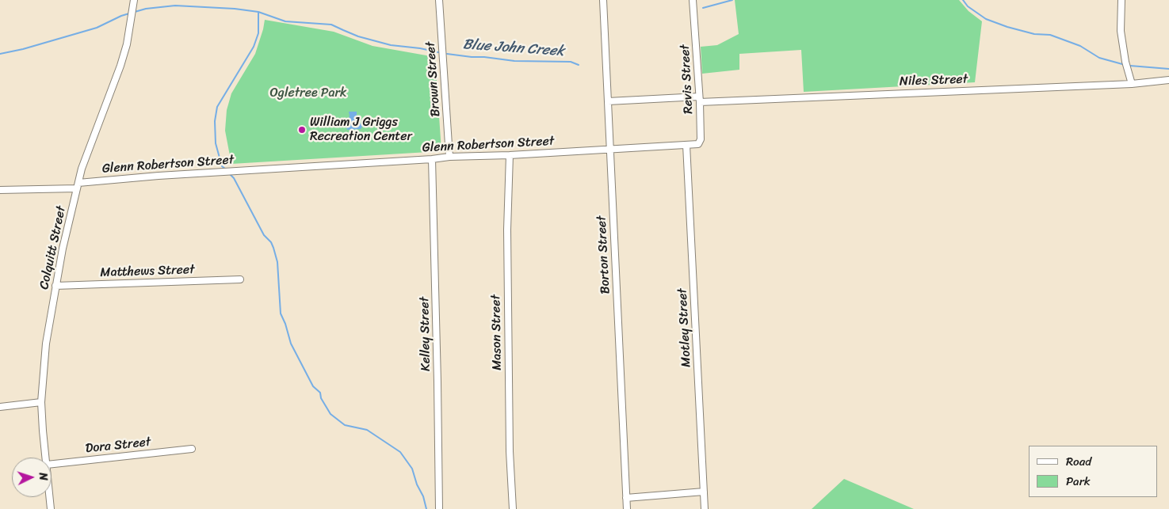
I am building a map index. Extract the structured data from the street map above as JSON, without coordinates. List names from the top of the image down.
{
  "streets": {
    "street": [
      "Brown Street",
      "Revis Street",
      "Niles Street",
      "Glenn Robertson Street",
      "Colquitt Street",
      "Borton Street",
      "Matthews Street",
      "Motley Street",
      "Mason Street",
      "Kelley Street",
      "Dora Street"
    ]
  },
  "crossings": [
    ["Brown Street", "Glenn Robertson Street"],
    ["Revis Street", "Niles Street"],
    ["Revis Street", "Glenn Robertson Street"],
    ["Revis Street", "Motley Street"],
    ["Niles Street", "Borton Street"],
    ["Glenn Robertson Street", "Colquitt Street"],
    ["Glenn Robertson Street", "Borton Street"],
    ["Glenn Robertson Street", "Motley Street"],
    ["Glenn Robertson Street", "Mason Street"],
    ["Glenn Robertson Street", "Kelley Street"],
    ["Colquitt Street", "Matthews Street"]
  ],
  "water": ["Blue John Creek"],
  "parks": ["Ogletree Park"],
  "places": ["William J Griggs Recreation Center"],
  "legend": ["Road", "Park"],
  "north": "right"
}
